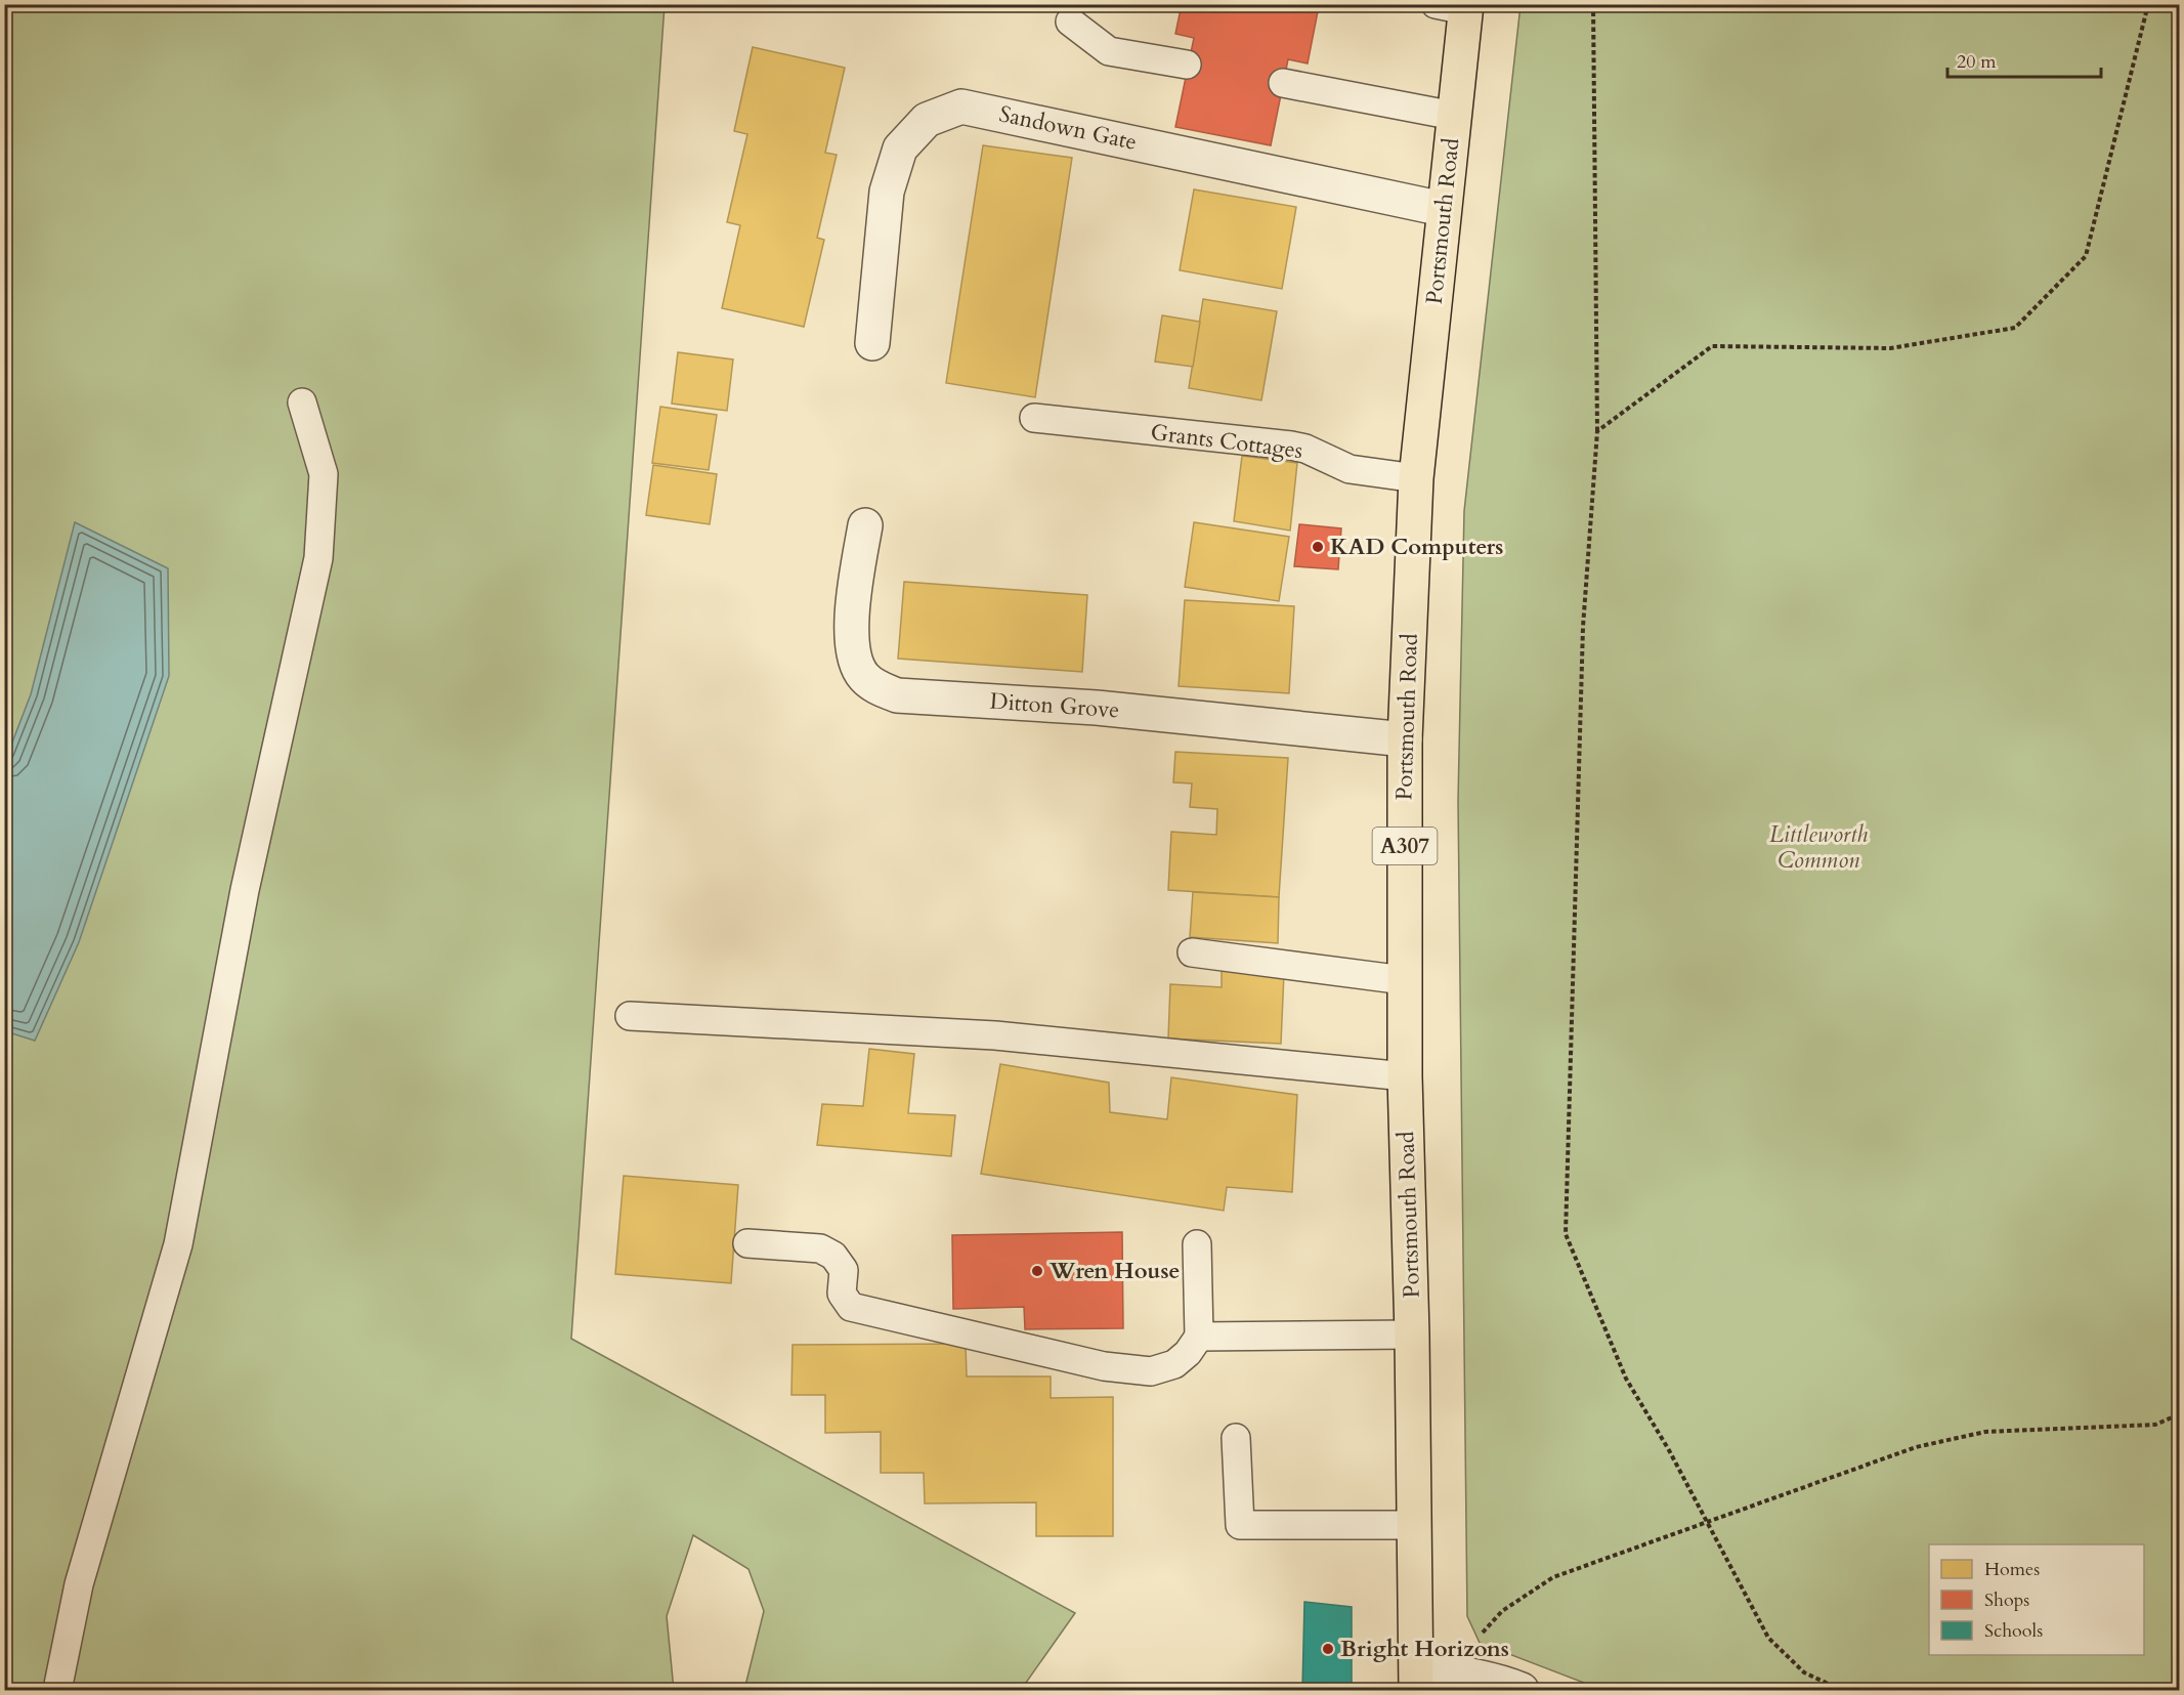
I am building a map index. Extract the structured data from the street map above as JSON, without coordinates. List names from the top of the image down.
{
  "streets": {
    "main road": ["Portsmouth Road", "A307"],
    "street": ["Sandown Gate", "Ditton Grove"],
    "lane": ["Grants Cottages"]
  },
  "crossings": [
    ["Sandown Gate", "Portsmouth Road"],
    ["Portsmouth Road", "Grants Cottages"],
    ["Portsmouth Road", "Ditton Grove"]
  ],
  "parks": ["Littleworth Common"],
  "places": ["KAD Computers", "Wren House", "Bright Horizons"],
  "legend": ["Homes", "Shops", "Schools"],
  "scale_bar": "20 m"
}
